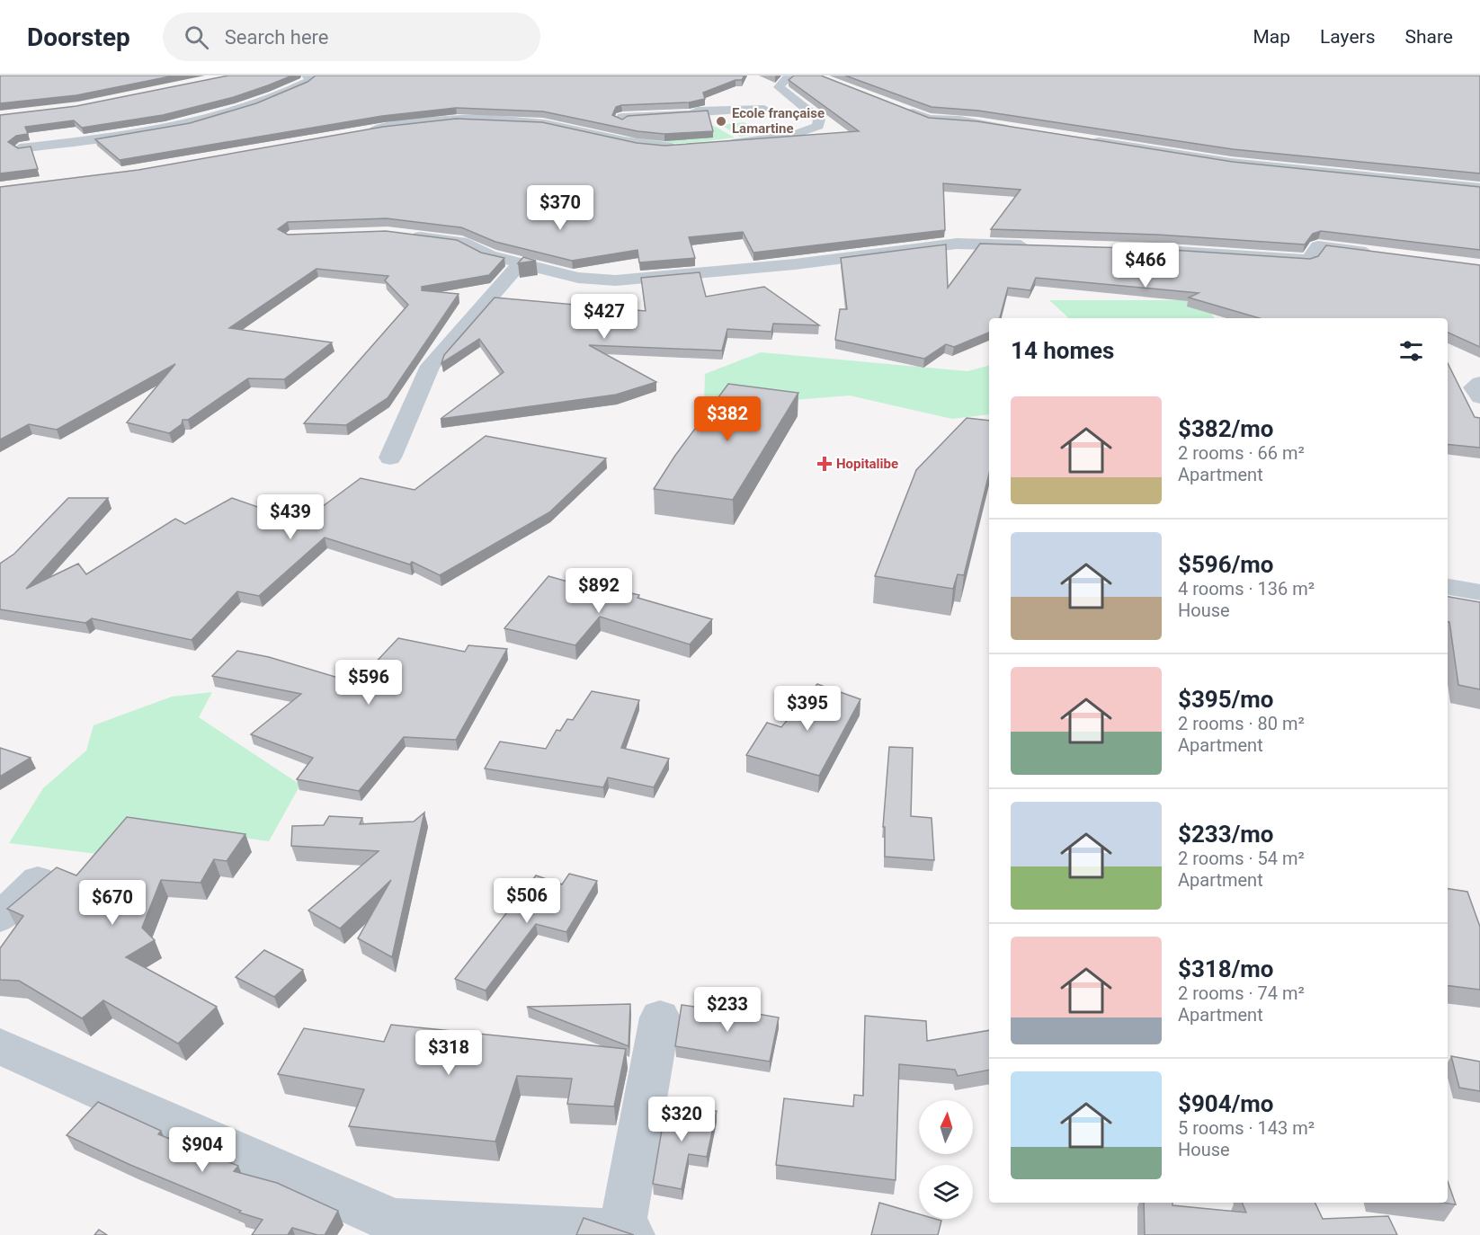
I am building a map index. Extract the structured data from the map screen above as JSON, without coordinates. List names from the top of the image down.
{
  "places": {
    "other": ["Ecole française Lamartine"],
    "health": ["Hopitalibe"]
  },
  "north": "top",
  "page": {
    "header": "Doorstep",
    "search": "Search here",
    "nav": ["Map", "Layers", "Share"],
    "price": [
      "$370",
      "$466",
      "$427",
      "$382",
      "$439",
      "$892",
      "$596",
      "$395",
      "$506",
      "$670",
      "$233",
      "$318",
      "$320",
      "$904"
    ],
    "heading": "14 homes",
    "list": [
      {
        "name": "$382/mo",
        "note": "2 rooms · 66 m² · Apartment"
      },
      {
        "name": "$596/mo",
        "note": "4 rooms · 136 m² · House"
      },
      {
        "name": "$395/mo",
        "note": "2 rooms · 80 m² · Apartment"
      },
      {
        "name": "$233/mo",
        "note": "2 rooms · 54 m² · Apartment"
      },
      {
        "name": "$318/mo",
        "note": "2 rooms · 74 m² · Apartment"
      },
      {
        "name": "$904/mo",
        "note": "5 rooms · 143 m² · House"
      }
    ]
  }
}
